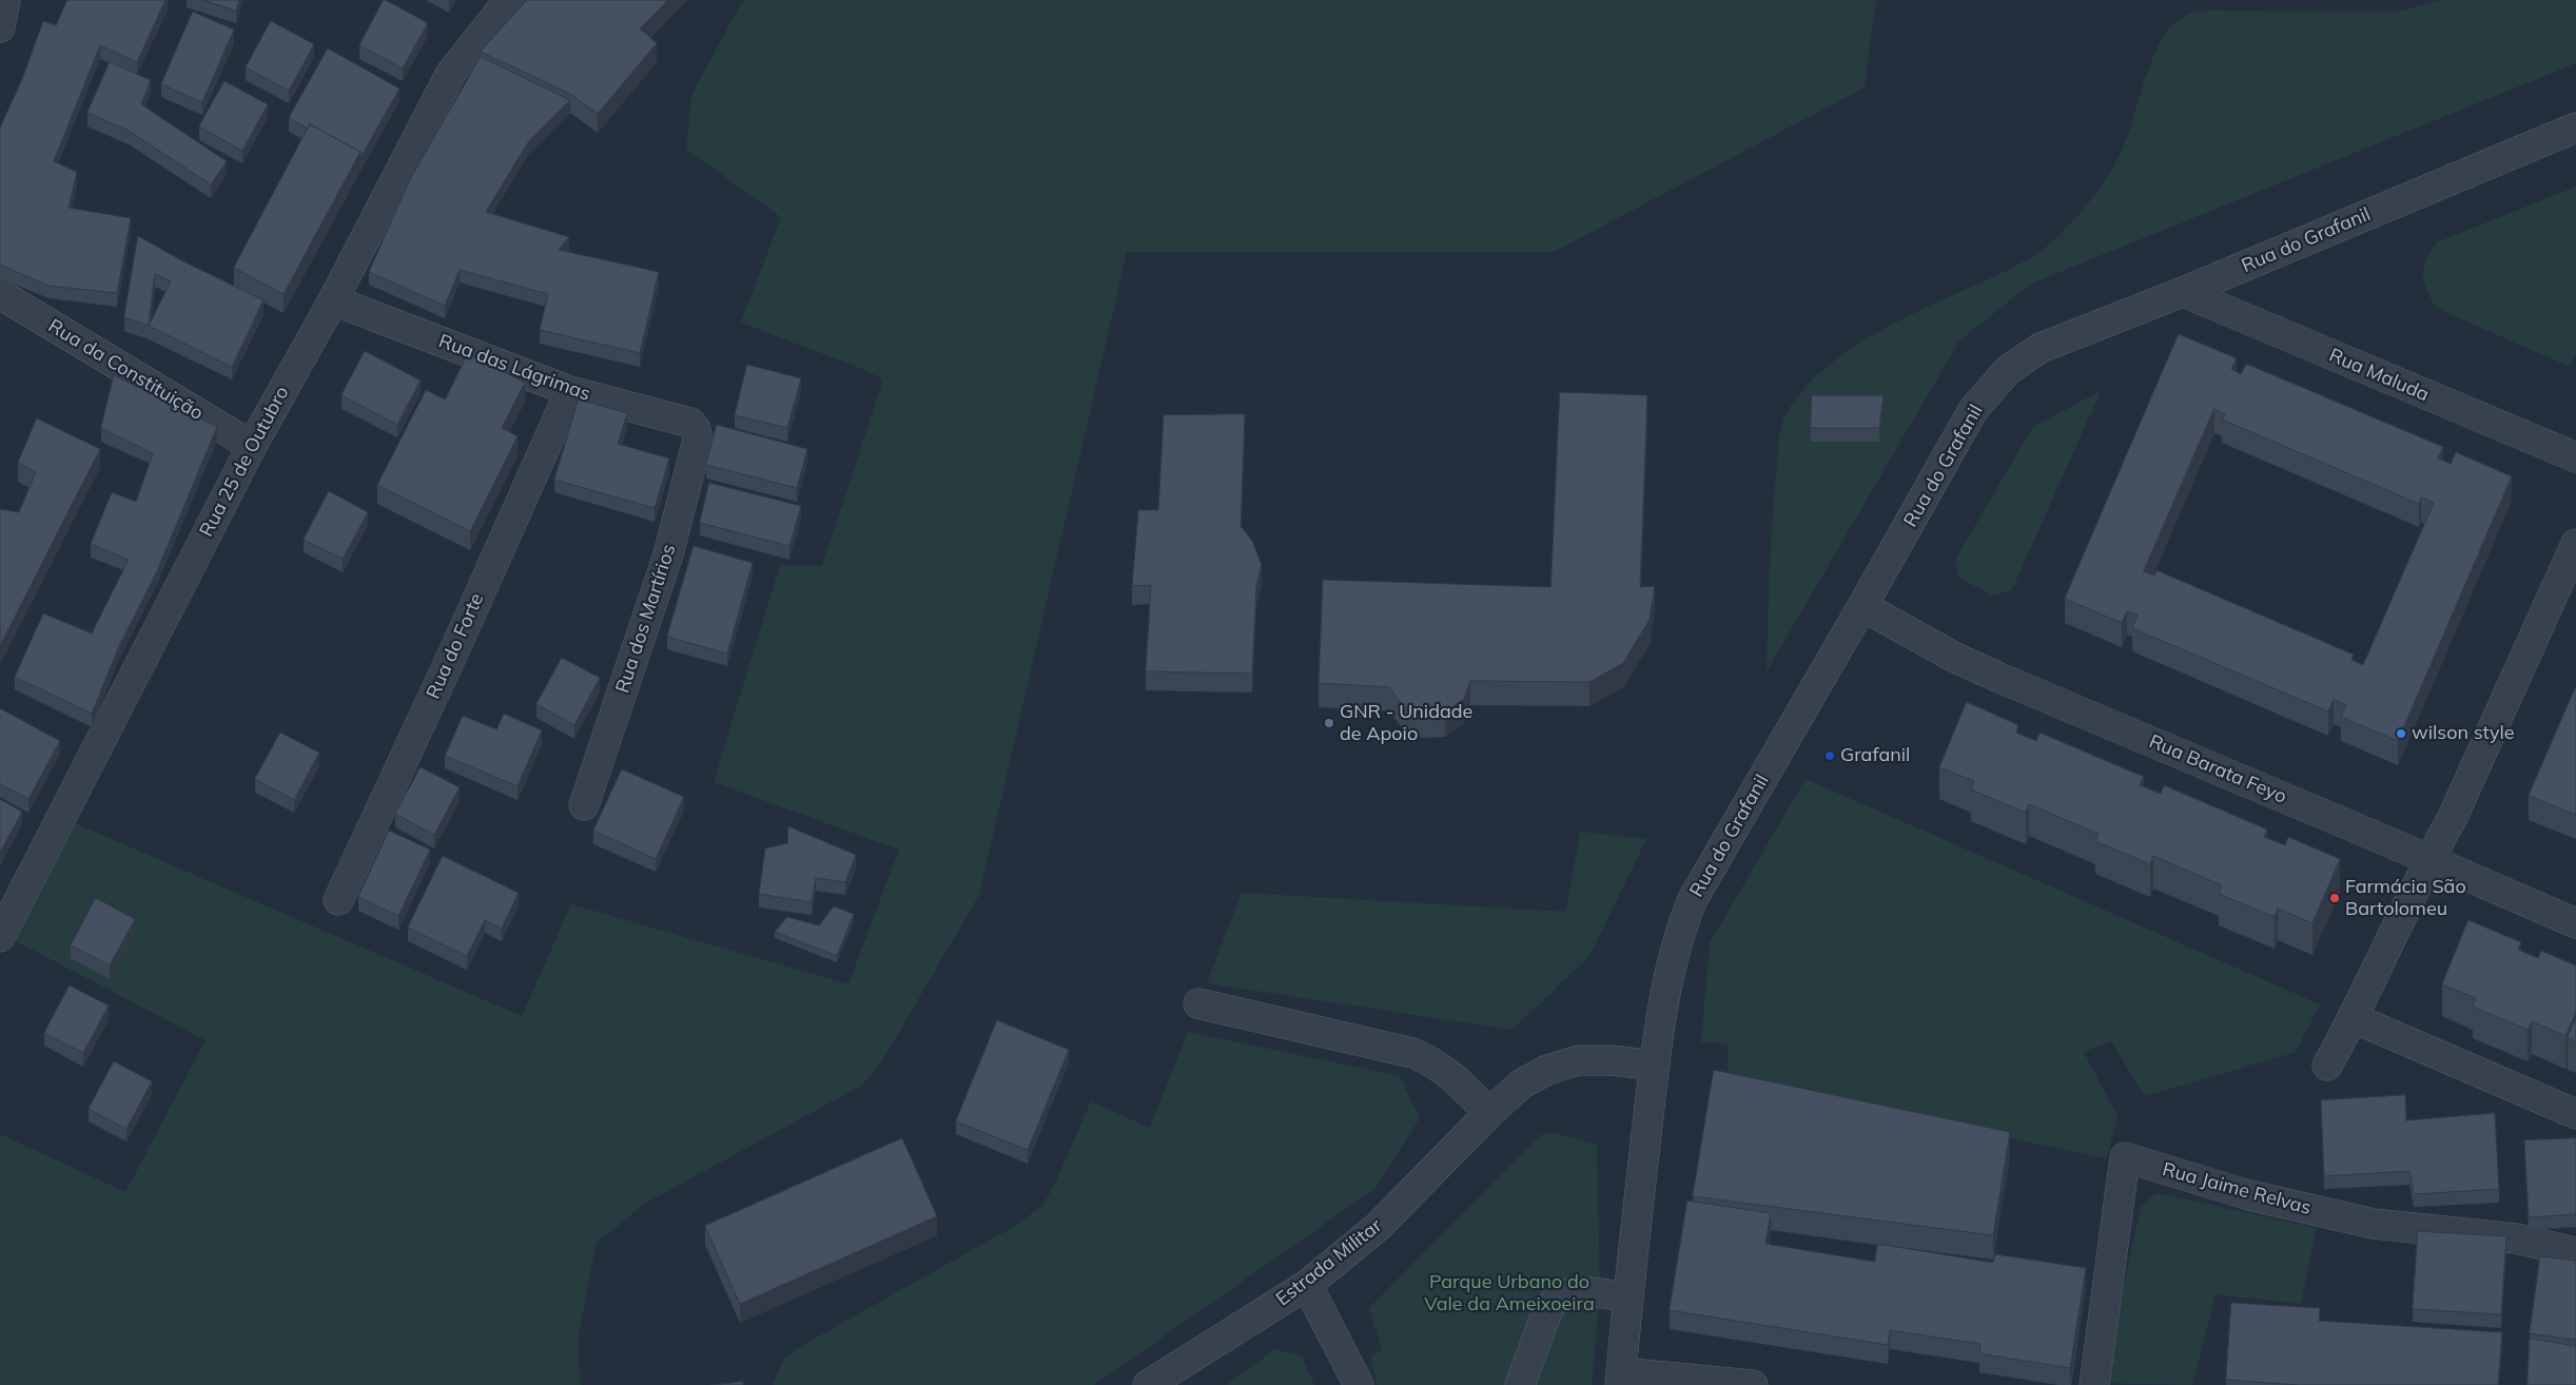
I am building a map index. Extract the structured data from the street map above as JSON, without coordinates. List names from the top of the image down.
{
  "streets": {
    "street": [
      "Rua do Grafanil",
      "Rua das Lágrimas",
      "Rua da Constituição",
      "Rua Maluda",
      "Rua 25 de Outubro",
      "Rua dos Martírios",
      "Rua do Forte",
      "Rua Barata Feyo",
      "Rua Jaime Relvas",
      "Estrada Militar"
    ]
  },
  "crossings": [
    ["Rua do Grafanil", "Rua Maluda"],
    ["Rua do Grafanil", "Rua Barata Feyo"],
    ["Rua do Grafanil", "Estrada Militar"],
    ["Rua das Lágrimas", "Rua 25 de Outubro"],
    ["Rua das Lágrimas", "Rua dos Martírios"],
    ["Rua das Lágrimas", "Rua do Forte"],
    ["Rua da Constituição", "Rua 25 de Outubro"]
  ],
  "parks": ["Parque Urbano do Vale da Ameixoeira"],
  "places": [
    "GNR - Unidade de Apoio",
    "wilson style",
    "Grafanil",
    "Farmácia São Bartolomeu"
  ]
}
